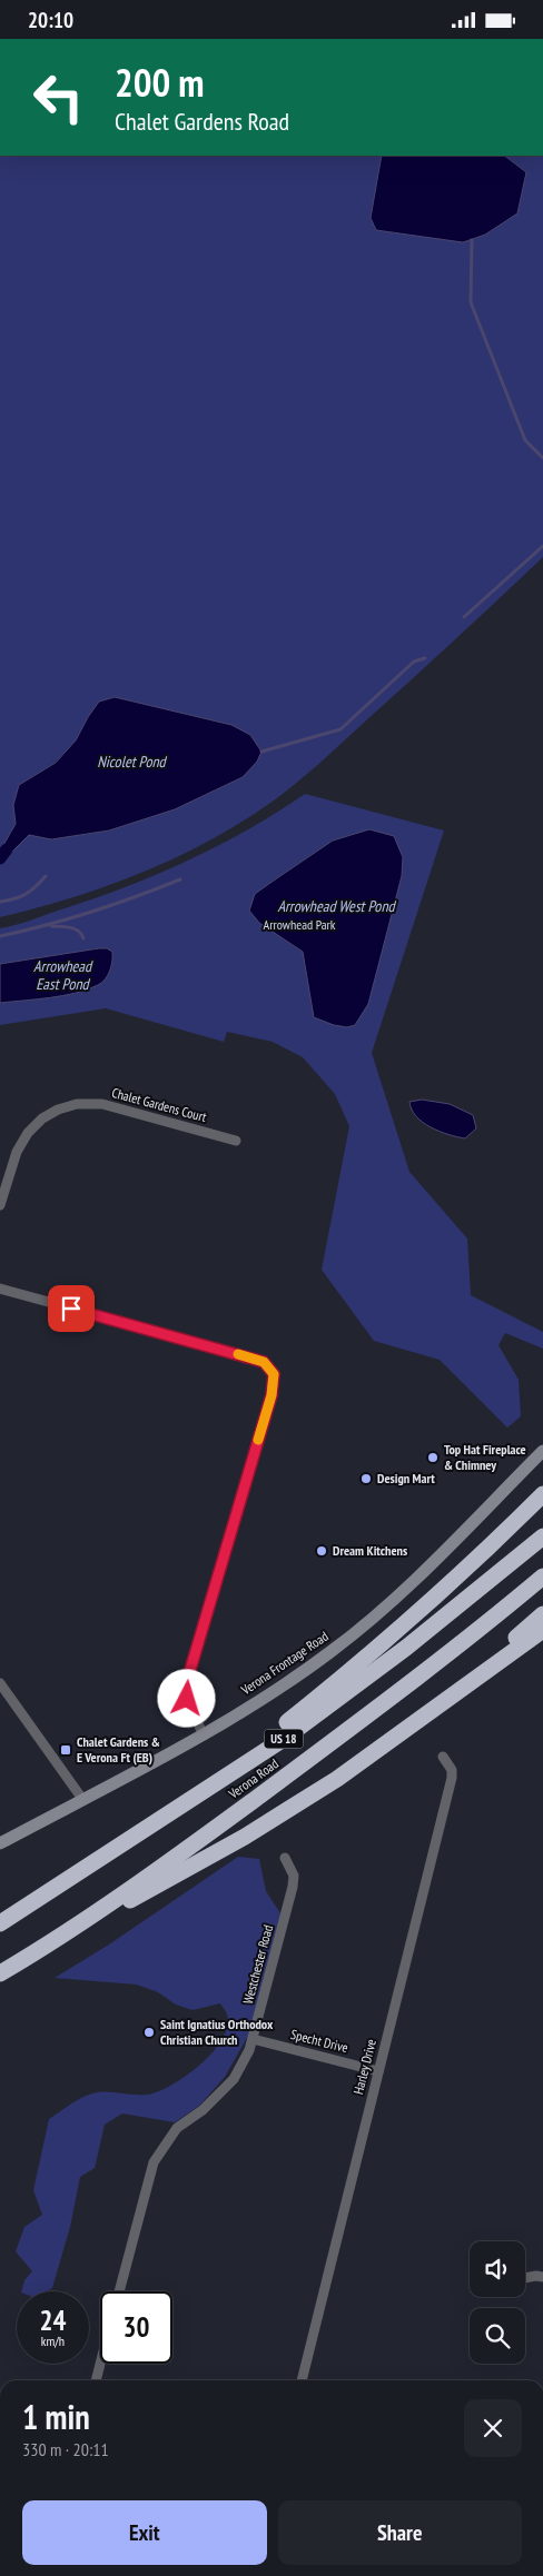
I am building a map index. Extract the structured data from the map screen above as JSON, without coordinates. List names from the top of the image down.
{
  "streets": {
    "highway": ["US 18", "Verona Road"],
    "street": [
      "Chalet Gardens Court",
      "Verona Frontage Road",
      "Westchester Road",
      "Specht Drive",
      "Harley Drive"
    ]
  },
  "crossings": [
    ["Westchester Road", "Specht Drive"],
    ["Specht Drive", "Harley Drive"]
  ],
  "water": ["Nicolet Pond", "Arrowhead West Pond", "Arrowhead East Pond"],
  "parks": ["Arrowhead Park"],
  "places": {
    "other": [
      "Top Hat Fireplace & Chimney",
      "Design Mart",
      "Dream Kitchens",
      "Saint Ignatius Orthodox Christian Church"
    ],
    "transit": ["Chalet Gardens & E Verona Ft (EB)"]
  },
  "page": {
    "status": "20:10",
    "turn": ["200 m", "Chalet Gardens Road"],
    "speed": "24 km/h",
    "limit": "30",
    "heading": ["1 min", "330 m · 20:11"],
    "buttons": ["Exit", "Share"]
  }
}
